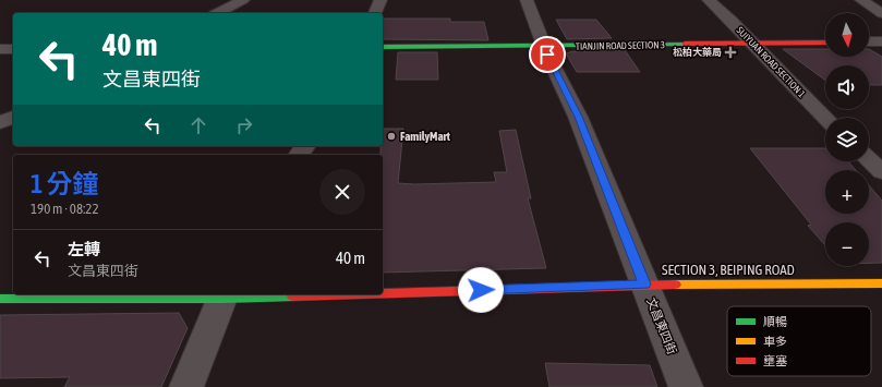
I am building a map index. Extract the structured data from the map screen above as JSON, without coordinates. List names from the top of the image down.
{
  "streets": {
    "street": [
      "TIANJIN ROAD SECTION 3",
      "SUIYUAN ROAD SECTION 1",
      "SECTION 3, BEIPING ROAD",
      "文昌東四街"
    ]
  },
  "crossings": [
    ["TIANJIN ROAD SECTION 3", "SUIYUAN ROAD SECTION 1"],
    ["TIANJIN ROAD SECTION 3", "文昌東四街"],
    ["SECTION 3, BEIPING ROAD", "文昌東四街"]
  ],
  "places": {
    "health": ["松柏大藥局"],
    "other": ["FamilyMart"]
  },
  "legend": ["順暢", "車多", "壅塞"],
  "north": "bottom",
  "page": {
    "map_buttons": ["+", "−"],
    "turn": ["40 m", "文昌東四街"],
    "heading": ["1 分鐘", "190 m · 08:22"],
    "list": [
      {
        "name": "左轉",
        "note": "文昌東四街",
        "value": "40 m"
      }
    ]
  }
}
